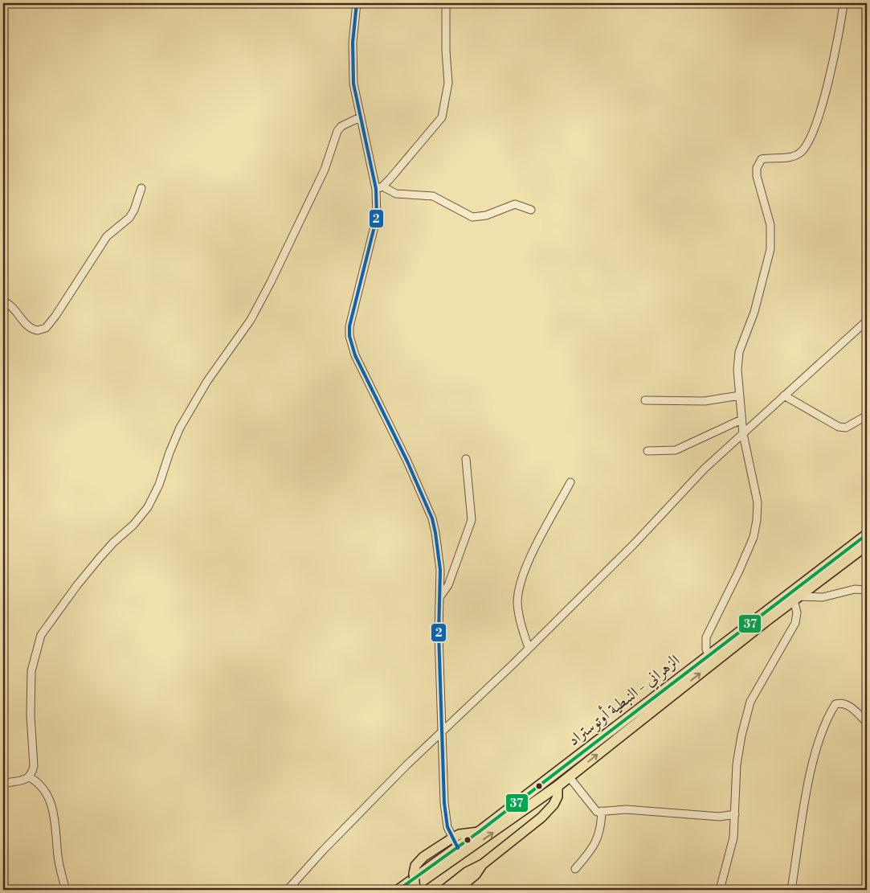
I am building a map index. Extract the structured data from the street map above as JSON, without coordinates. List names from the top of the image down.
{
  "streets": {
    "highway": ["الزهراني - النبطية أوتوستراد"]
  },
  "lines": ["transit line 2", "transit line 37"]
}
